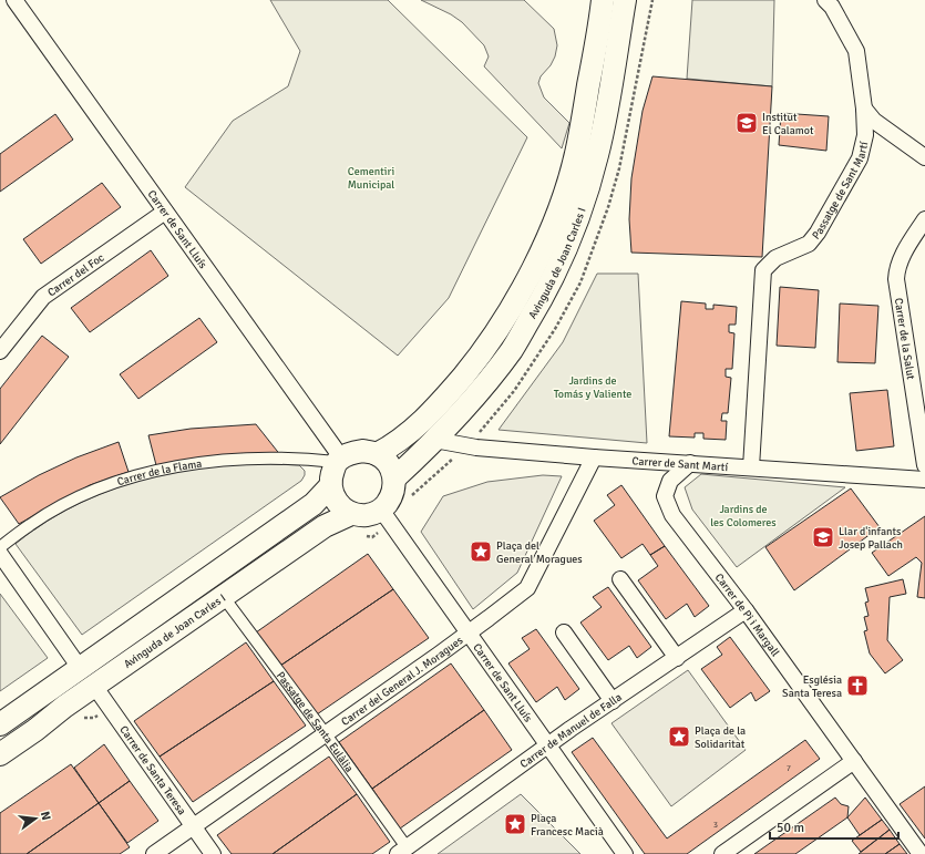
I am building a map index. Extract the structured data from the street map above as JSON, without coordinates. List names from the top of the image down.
{
  "streets": {
    "main road": ["Avinguda de Joan Carles I"],
    "street": [
      "Passatge de Sant Martí",
      "Carrer de Sant Lluís",
      "Carrer del Foc",
      "Carrer de la Salut",
      "Carrer de Sant Martí",
      "Carrer de la Flama",
      "Carrer de Pi i Margall",
      "Carrer del General J. Moragues",
      "Passatge de Santa Eulàlia",
      "Carrer de Manuel de Falla",
      "Carrer de Santa Teresa"
    ]
  },
  "crossings": [
    ["Passatge de Sant Martí", "Carrer de Sant Martí"],
    ["Carrer de Sant Lluís", "Avinguda de Joan Carles I"],
    ["Carrer de Sant Lluís", "Carrer del Foc"],
    ["Carrer de Sant Lluís", "Carrer de la Flama"],
    ["Carrer de Sant Lluís", "Carrer del General J. Moragues"],
    ["Carrer de Sant Lluís", "Carrer de Manuel de Falla"],
    ["Avinguda de Joan Carles I", "Carrer de Sant Martí"],
    ["Avinguda de Joan Carles I", "Carrer de la Flama"],
    ["Avinguda de Joan Carles I", "Passatge de Santa Eulàlia"],
    ["Avinguda de Joan Carles I", "Carrer de Santa Teresa"],
    ["Carrer de Sant Martí", "Carrer de Pi i Margall"],
    ["Carrer de Sant Martí", "Carrer del General J. Moragues"],
    ["Carrer de Pi i Margall", "Carrer de Manuel de Falla"],
    ["Carrer del General J. Moragues", "Passatge de Santa Eulàlia"],
    ["Carrer del General J. Moragues", "Carrer de Santa Teresa"],
    ["Passatge de Santa Eulàlia", "Carrer de Manuel de Falla"]
  ],
  "parks": ["Cementiri Municipal", "Jardins de Tomás y Valiente", "Jardins de les Colomeres"],
  "places": {
    "school or university": ["Institut El Calamot", "Llar d'infants Josep Pallach"],
    "place": ["Plaça del General Moragues", "Plaça de la Solidaritat", "Plaça Francesc Macià"],
    "church": ["Església Santa Teresa"]
  },
  "house_numbers": ["7", "3"],
  "scale_bar": "50 m",
  "north": "right"
}
